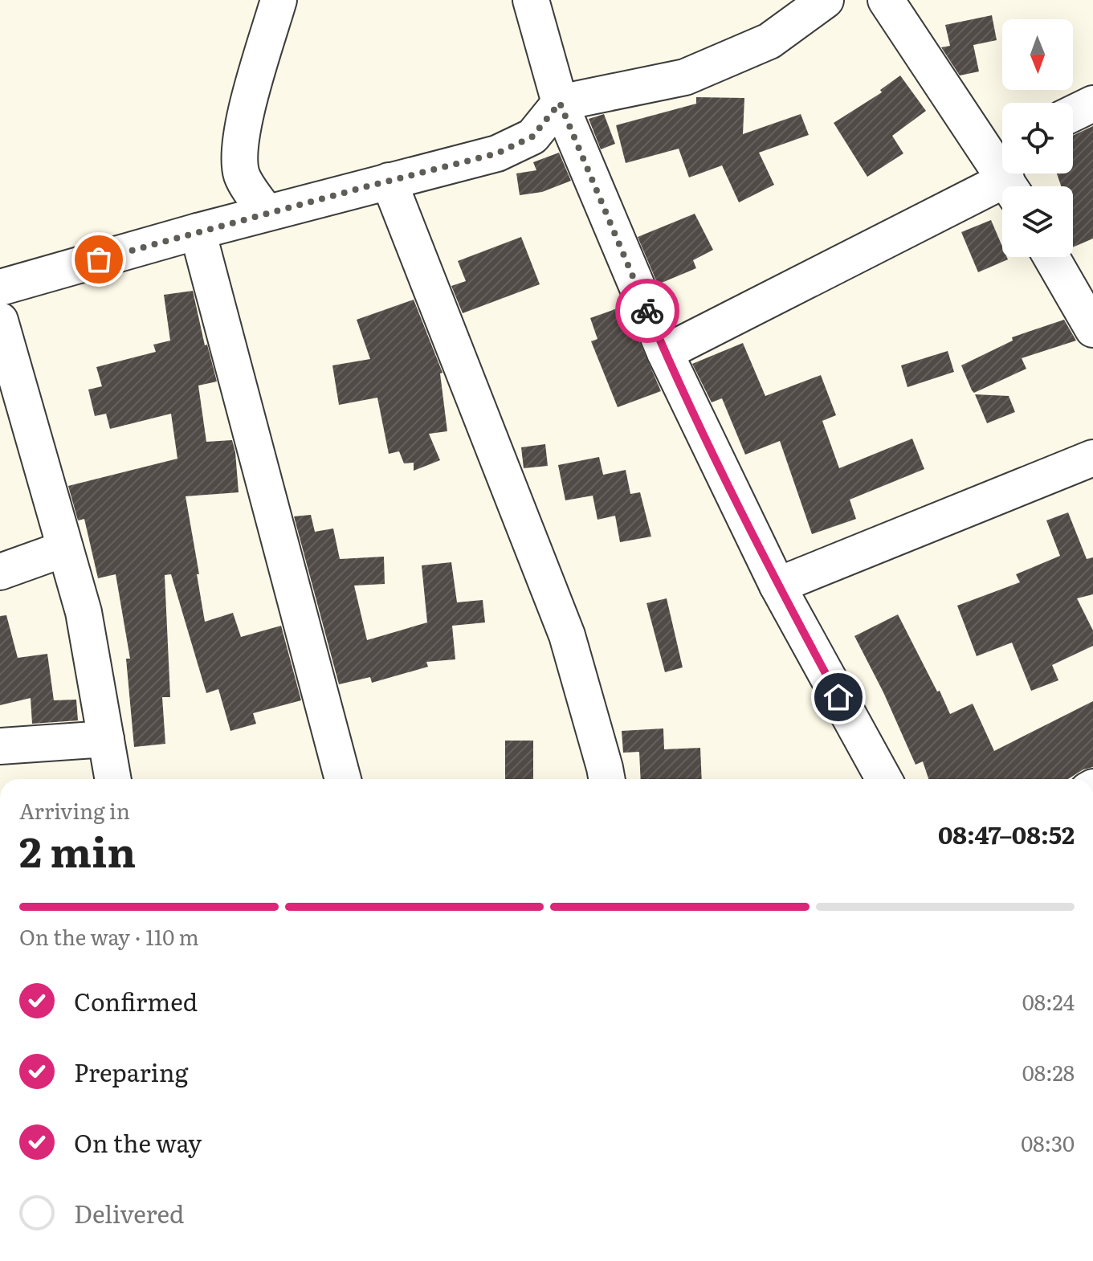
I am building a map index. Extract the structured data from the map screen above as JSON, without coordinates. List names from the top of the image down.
{
  "north": "bottom",
  "page": {
    "heading": ["2 min", "Arriving in", "08:47–08:52"],
    "bar": "On the way · 110 m",
    "list": [
      ["Confirmed", "08:24"],
      ["Preparing", "08:28"],
      ["On the way", "08:30"],
      "Delivered"
    ]
  }
}
